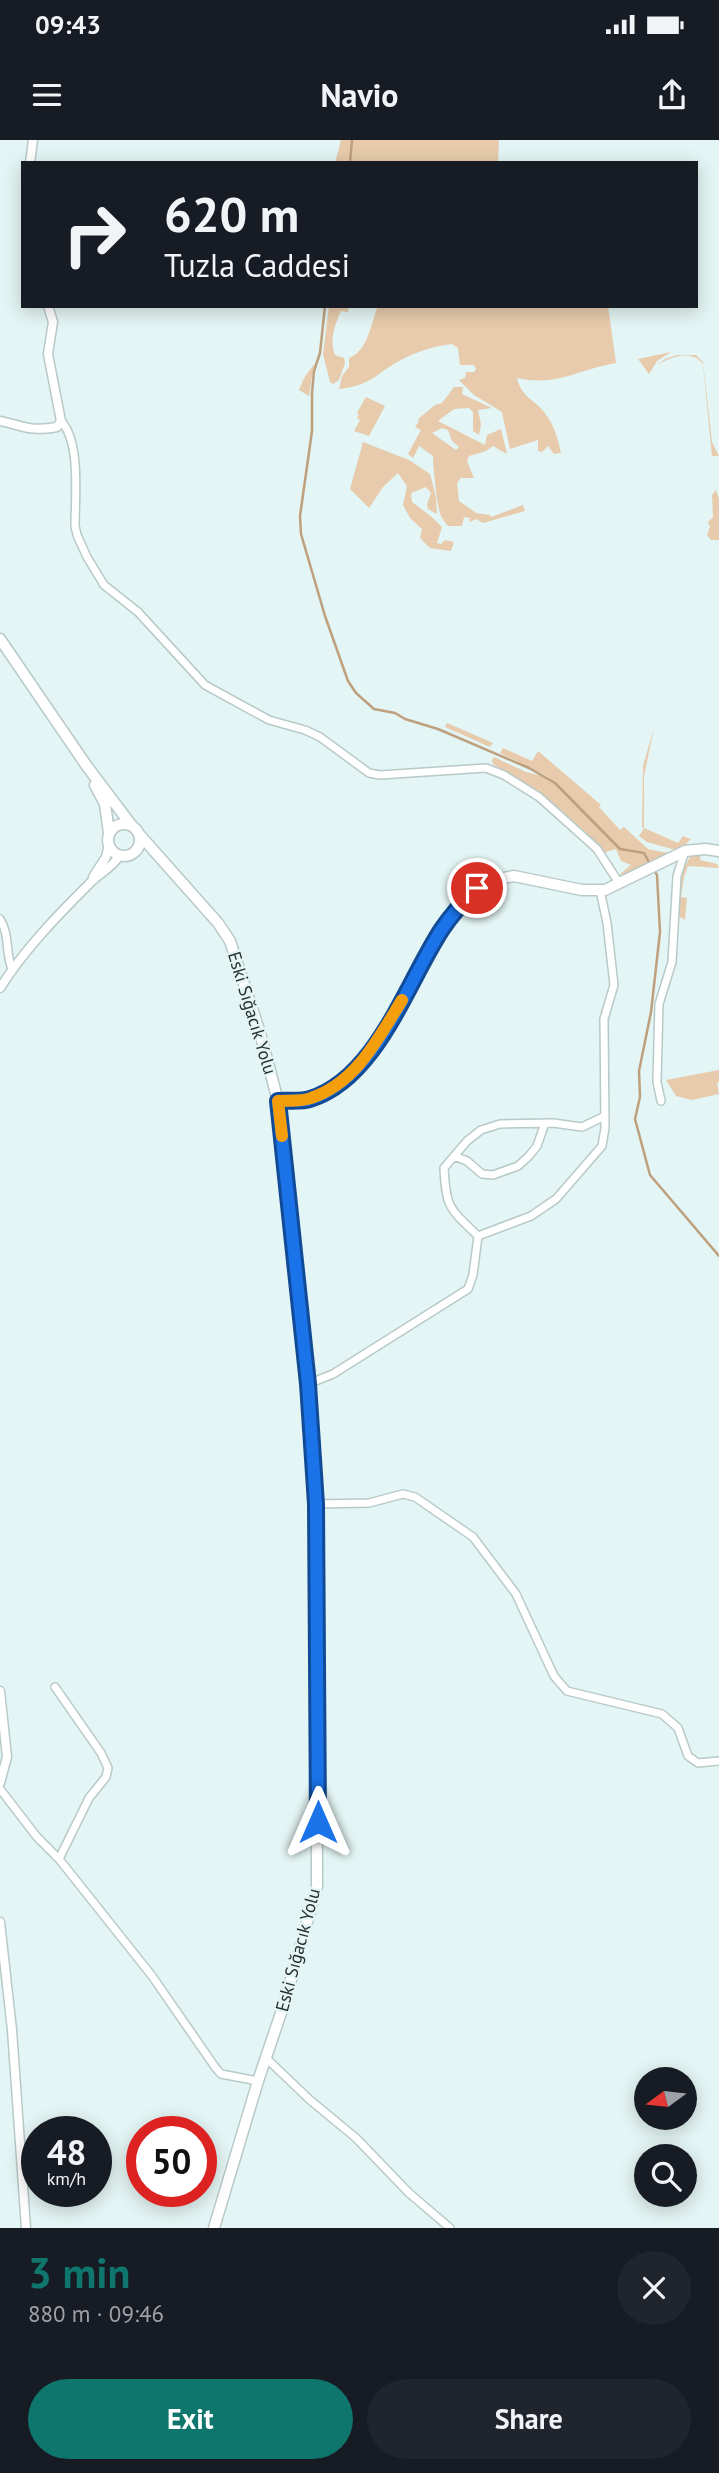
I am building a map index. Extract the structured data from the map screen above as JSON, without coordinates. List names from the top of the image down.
{
  "streets": {
    "main road": ["Eski Sığacık Yolu"]
  },
  "north": "left",
  "page": {
    "status": "09:43",
    "header": "Navio",
    "turn": ["620 m", "Tuzla Caddesi"],
    "speed": "48 km/h",
    "limit": "50",
    "heading": ["3 min", "880 m · 09:46"],
    "buttons": ["Exit", "Share"]
  }
}
